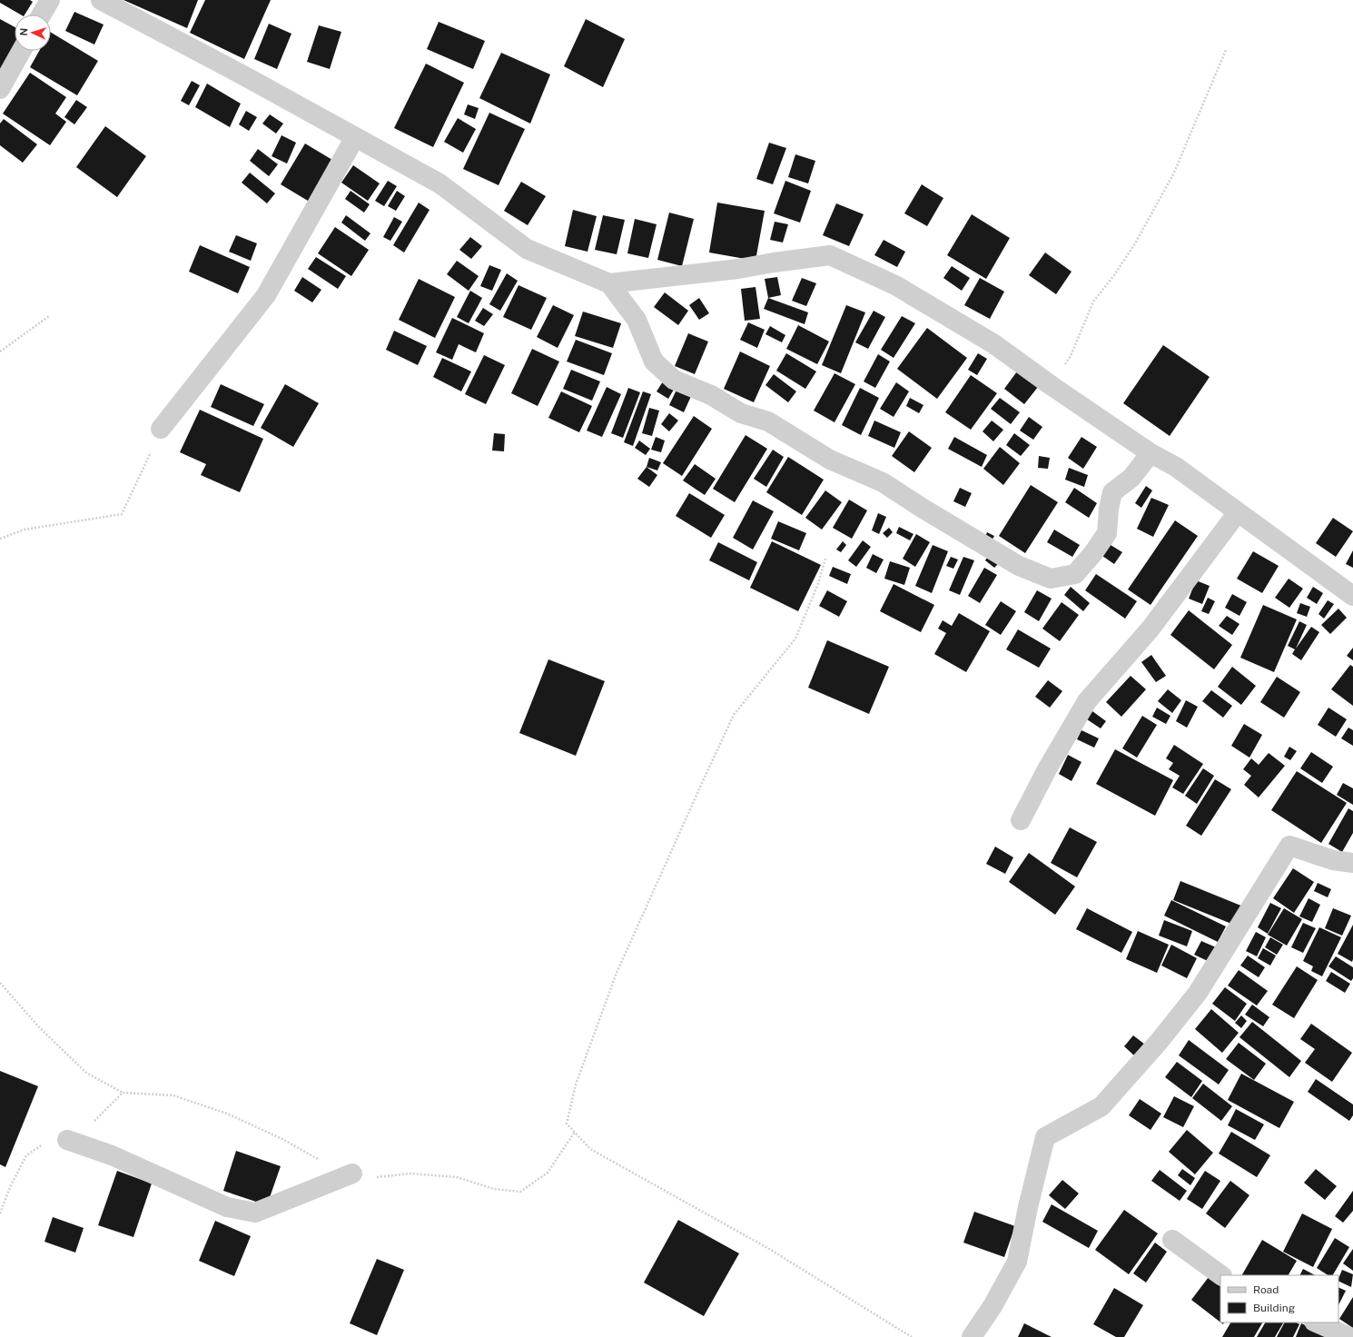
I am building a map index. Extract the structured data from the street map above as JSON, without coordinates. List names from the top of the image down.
{
  "legend": ["Road", "Building"],
  "north": "left"
}
